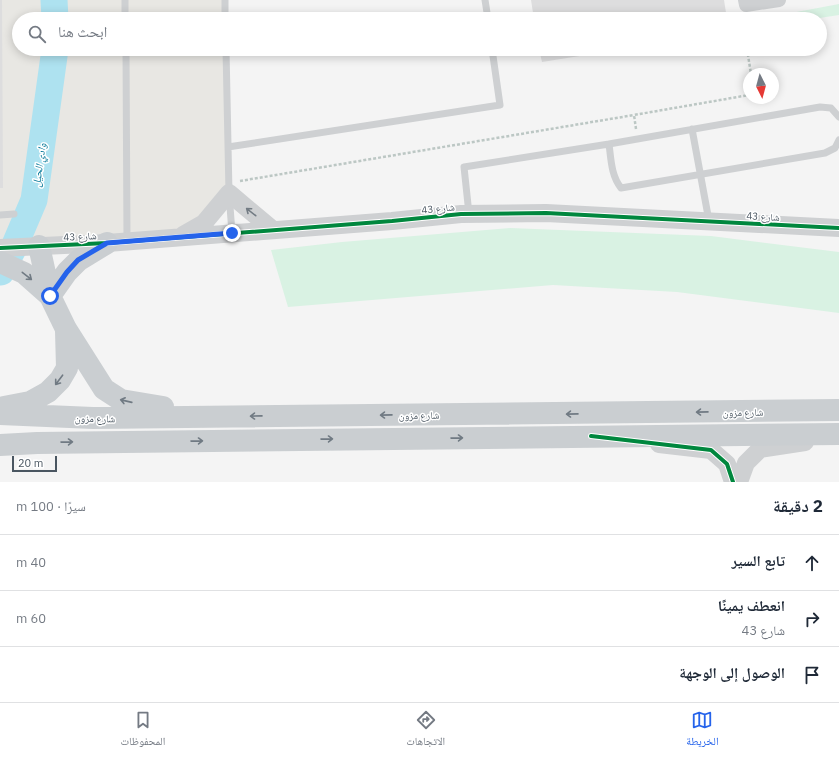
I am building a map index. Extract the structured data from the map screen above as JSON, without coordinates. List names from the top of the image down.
{
  "streets": {
    "main road": ["شارع مزون"],
    "street": ["شارع 43"]
  },
  "water": ["وادي الحيل"],
  "scale_bar": "20 m",
  "north": "bottom",
  "page": {
    "search": "ابحث هنا",
    "scale": "20 m",
    "heading": ["2 دقيقة", "سيرًا · 100 m"],
    "list": [
      ["تابع السير", "40 m"],
      ["انعطف يمينًا", "شارع 43", "60 m"],
      "الوصول إلى الوجهة"
    ],
    "nav": ["الخريطة", "الاتجاهات", "المحفوظات"]
  }
}
